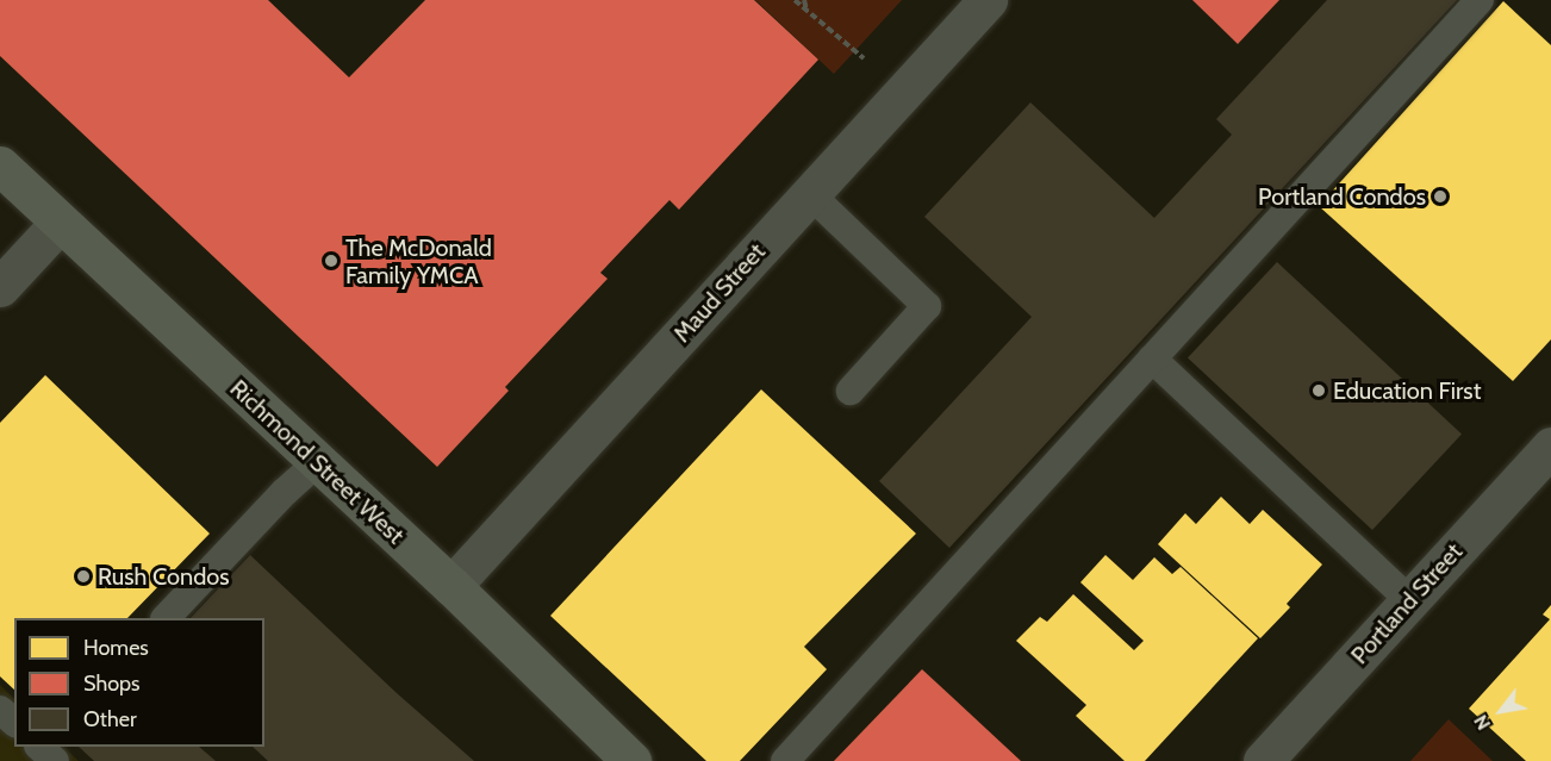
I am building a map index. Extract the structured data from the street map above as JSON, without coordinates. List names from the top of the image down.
{
  "streets": {
    "main road": ["Richmond Street West"],
    "street": ["Maud Street", "Portland Street"]
  },
  "crossings": [
    ["Maud Street", "Richmond Street West"]
  ],
  "places": [
    "Portland Condos",
    "The McDonald Family YMCA",
    "Education First",
    "Rush Condos"
  ],
  "legend": ["Homes", "Shops", "Other"],
  "north": "bottom left"
}
